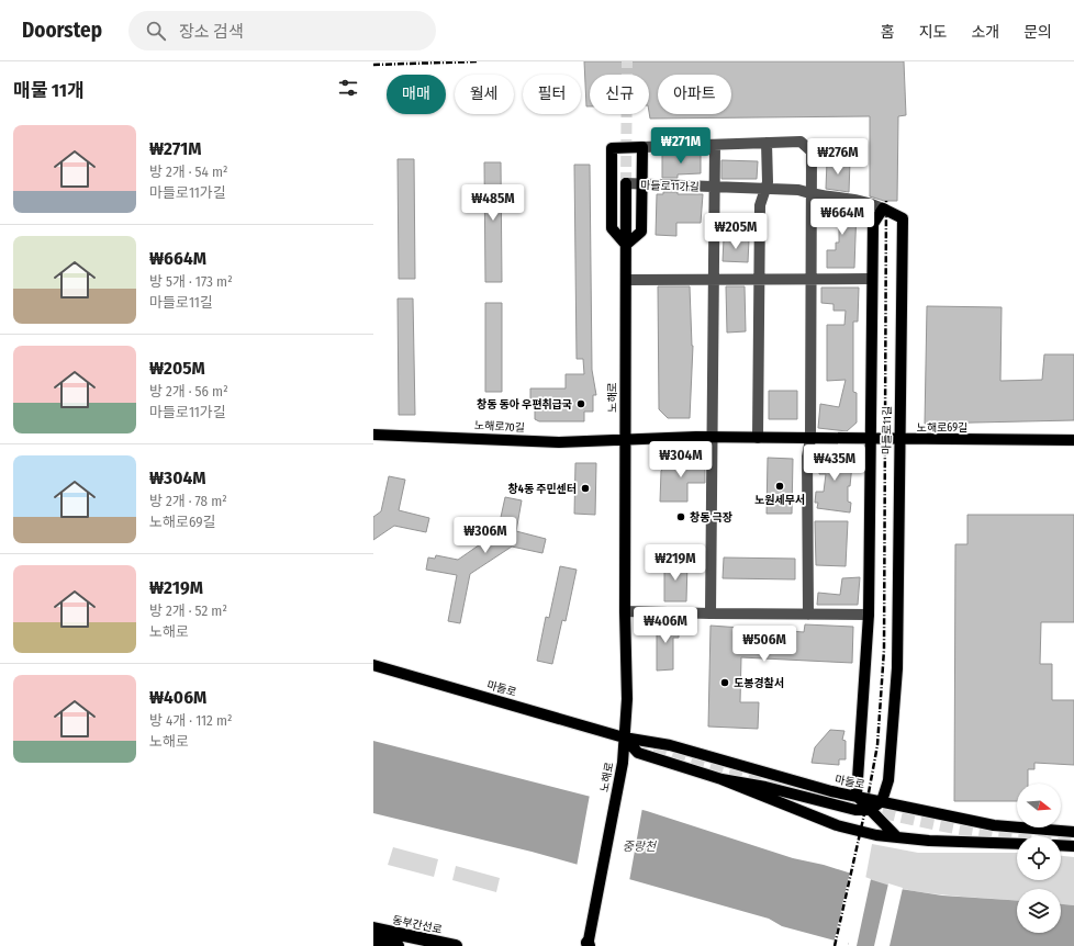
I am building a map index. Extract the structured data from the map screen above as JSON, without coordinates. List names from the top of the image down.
{
  "streets": {
    "highway": ["동부간선로"],
    "main road": [
      "노해로",
      "노해로70길",
      "노해로69길",
      "마들로11길",
      "마들로"
    ],
    "street": ["마들로11가길"]
  },
  "crossings": [
    ["마들로11가길", "노해로"],
    ["마들로11가길", "마들로11길"],
    ["노해로", "노해로70길"],
    ["노해로", "노해로69길"],
    ["노해로", "마들로"],
    ["노해로70길", "노해로69길"],
    ["노해로69길", "마들로11길"],
    ["마들로11길", "마들로"]
  ],
  "water": ["중랑천"],
  "places": [
    "창동 동아 우편취급국",
    "노원세무서",
    "창4동 주민센터",
    "창동 극장",
    "도봉경찰서"
  ],
  "north": "right",
  "page": {
    "header": "Doorstep",
    "search": "장소 검색",
    "nav": [
      "홈",
      "지도",
      "소개",
      "문의"
    ],
    "heading": "매물 11개",
    "chip": [
      "매매",
      "월세",
      "필터",
      "신규",
      "아파트"
    ],
    "list": [
      {
        "name": "₩271M",
        "note": "방 2개 · 54 m² · 마들로11가길"
      },
      {
        "name": "₩664M",
        "note": "방 5개 · 173 m² · 마들로11길"
      },
      {
        "name": "₩205M",
        "note": "방 2개 · 56 m² · 마들로11가길"
      },
      {
        "name": "₩304M",
        "note": "방 2개 · 78 m² · 노해로69길"
      },
      {
        "name": "₩219M",
        "note": "방 2개 · 52 m² · 노해로"
      },
      {
        "name": "₩406M",
        "note": "방 4개 · 112 m² · 노해로"
      }
    ],
    "price": [
      "₩271M",
      "₩276M",
      "₩485M",
      "₩664M",
      "₩205M",
      "₩304M",
      "₩435M",
      "₩306M",
      "₩219M",
      "₩406M",
      "₩506M"
    ]
  }
}
